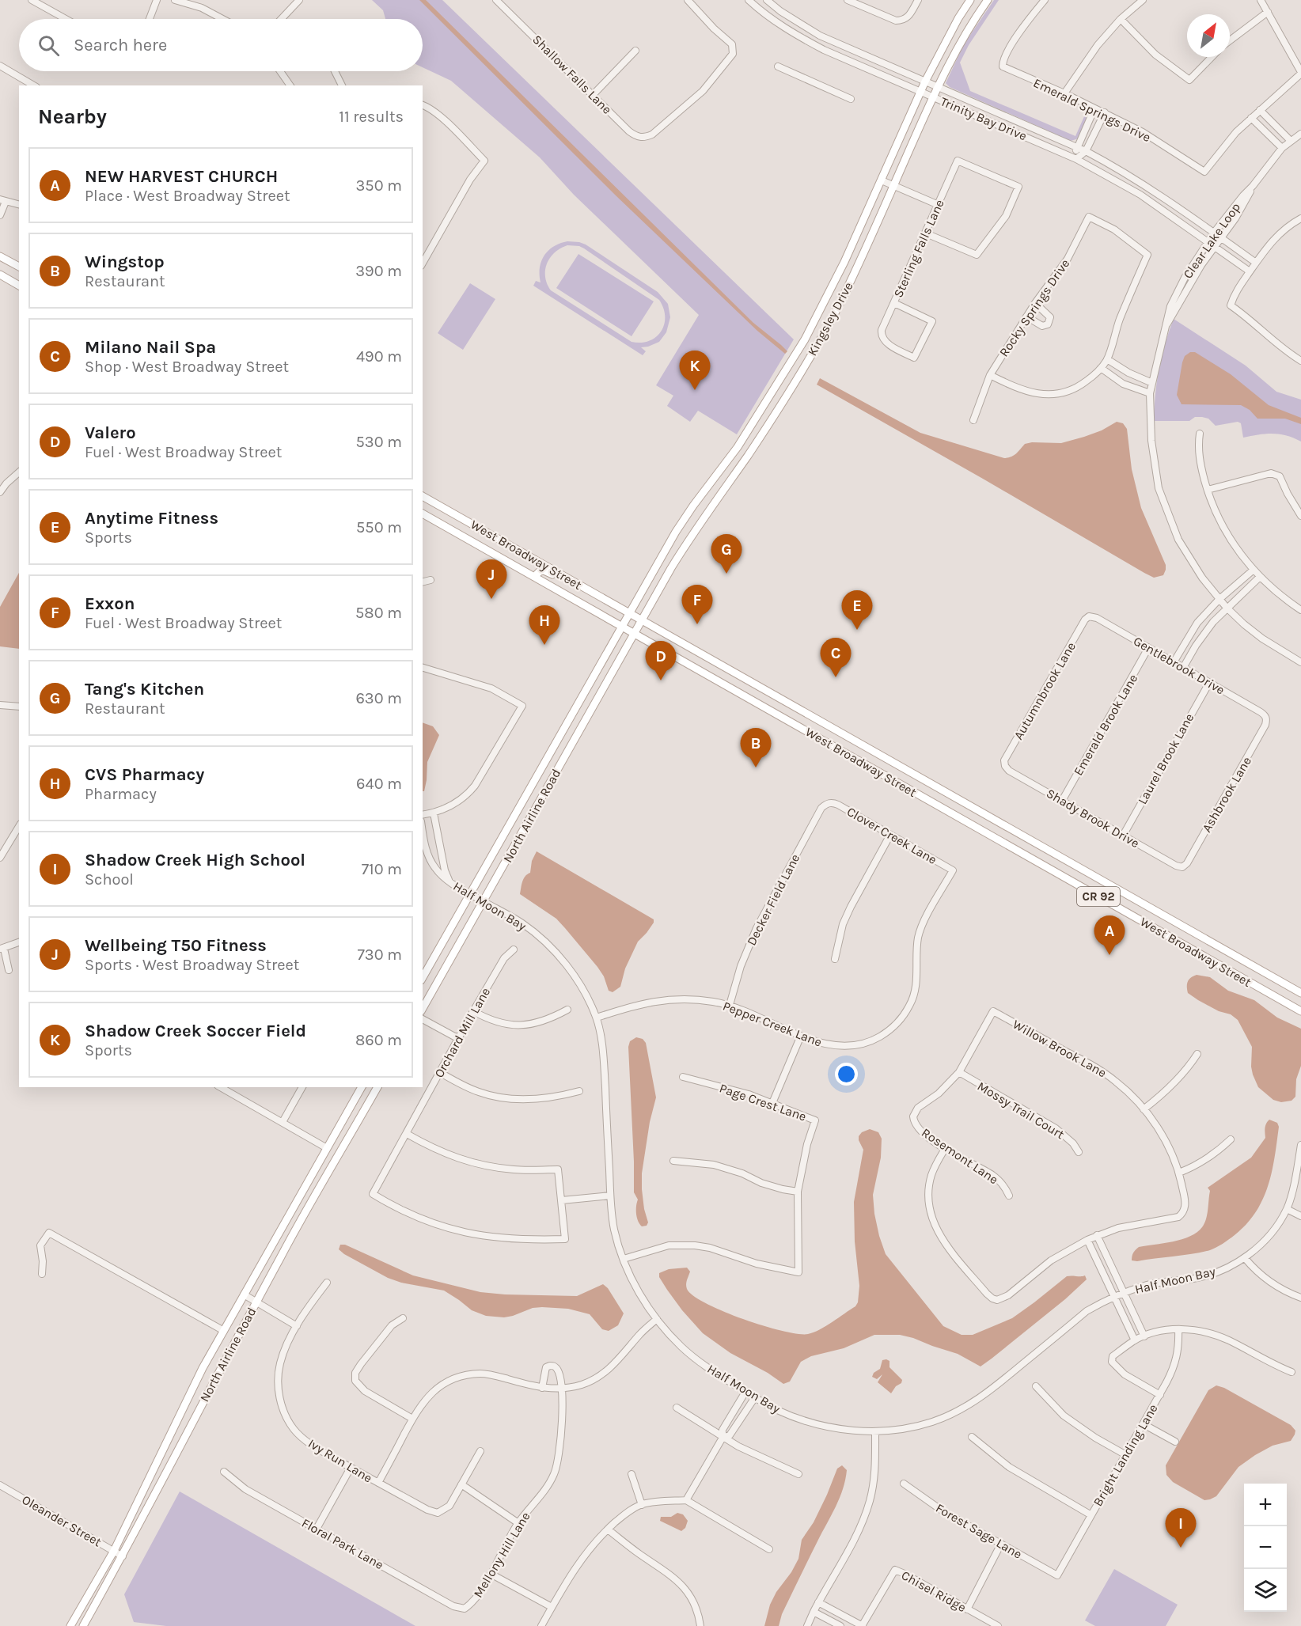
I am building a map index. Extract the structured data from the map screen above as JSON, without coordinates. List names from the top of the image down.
{
  "streets": {
    "main road": [
      "Kingsley Drive",
      "West Broadway Street",
      "North Airline Road",
      "CR 92"
    ],
    "street": [
      "Shallow Falls Lane",
      "Emerald Springs Drive",
      "Trinity Bay Drive",
      "Clear Lake Loop",
      "Sterling Falls Lane",
      "Rocky Springs Drive",
      "Gentlebrook Drive",
      "Autumnbrook Lane",
      "Emerald Brook Lane",
      "Laurel Brook Lane",
      "Ashbrook Lane",
      "Shady Brook Drive",
      "Clover Creek Lane",
      "Decker Field Lane",
      "Half Moon Bay",
      "Pepper Creek Lane",
      "Orchard Mill Lane",
      "Willow Brook Lane",
      "Page Crest Lane",
      "Mossy Trail Court",
      "Rosemont Lane",
      "Bright Landing Lane",
      "Ivy Run Lane",
      "Oleander Street",
      "Forest Sage Lane",
      "Floral Park Lane",
      "Mellony Hill Lane",
      "Chisel Ridge"
    ]
  },
  "crossings": [
    ["Trinity Bay Drive", "Clear Lake Loop"],
    ["Trinity Bay Drive", "Kingsley Drive"],
    ["Kingsley Drive", "West Broadway Street"],
    ["Kingsley Drive", "North Airline Road"],
    ["West Broadway Street", "North Airline Road"],
    ["Gentlebrook Drive", "Autumnbrook Lane"],
    ["Gentlebrook Drive", "Emerald Brook Lane"],
    ["Gentlebrook Drive", "Laurel Brook Lane"],
    ["Gentlebrook Drive", "Ashbrook Lane"],
    ["Autumnbrook Lane", "Shady Brook Drive"],
    ["Emerald Brook Lane", "Shady Brook Drive"],
    ["Laurel Brook Lane", "Shady Brook Drive"],
    ["Ashbrook Lane", "Shady Brook Drive"],
    ["North Airline Road", "Half Moon Bay"],
    ["North Airline Road", "Oleander Street"],
    ["Clover Creek Lane", "Decker Field Lane"],
    ["Clover Creek Lane", "Pepper Creek Lane"],
    ["Decker Field Lane", "Pepper Creek Lane"],
    ["Half Moon Bay", "Pepper Creek Lane"],
    ["Willow Brook Lane", "Mossy Trail Court"],
    ["Willow Brook Lane", "Rosemont Lane"],
    ["Mossy Trail Court", "Rosemont Lane"],
    ["Bright Landing Lane", "Forest Sage Lane"],
    ["Floral Park Lane", "Mellony Hill Lane"]
  ],
  "north": "top right",
  "page": {
    "search": "Search here",
    "heading": ["Nearby", "11 results"],
    "list": [
      {
        "mark": "A",
        "name": "NEW HARVEST CHURCH",
        "note": "Place · West Broadway Street",
        "value": "350 m"
      },
      {
        "mark": "B",
        "name": "Wingstop",
        "note": "Restaurant",
        "value": "390 m"
      },
      {
        "mark": "C",
        "name": "Milano Nail Spa",
        "note": "Shop · West Broadway Street",
        "value": "490 m"
      },
      {
        "mark": "D",
        "name": "Valero",
        "note": "Fuel · West Broadway Street",
        "value": "530 m"
      },
      {
        "mark": "E",
        "name": "Anytime Fitness",
        "note": "Sports",
        "value": "550 m"
      },
      {
        "mark": "F",
        "name": "Exxon",
        "note": "Fuel · West Broadway Street",
        "value": "580 m"
      },
      {
        "mark": "G",
        "name": "Tang's Kitchen",
        "note": "Restaurant",
        "value": "630 m"
      },
      {
        "mark": "H",
        "name": "CVS Pharmacy",
        "note": "Pharmacy",
        "value": "640 m"
      },
      {
        "mark": "I",
        "name": "Shadow Creek High School",
        "note": "School",
        "value": "710 m"
      },
      {
        "mark": "J",
        "name": "Wellbeing T50 Fitness",
        "note": "Sports · West Broadway Street",
        "value": "730 m"
      },
      {
        "mark": "K",
        "name": "Shadow Creek Soccer Field",
        "note": "Sports",
        "value": "860 m"
      }
    ],
    "pins": [
      "K",
      "G",
      "J",
      "F",
      "E",
      "H",
      "C",
      "D",
      "B",
      "A",
      "I"
    ],
    "map_buttons": ["+", "−"]
  }
}
